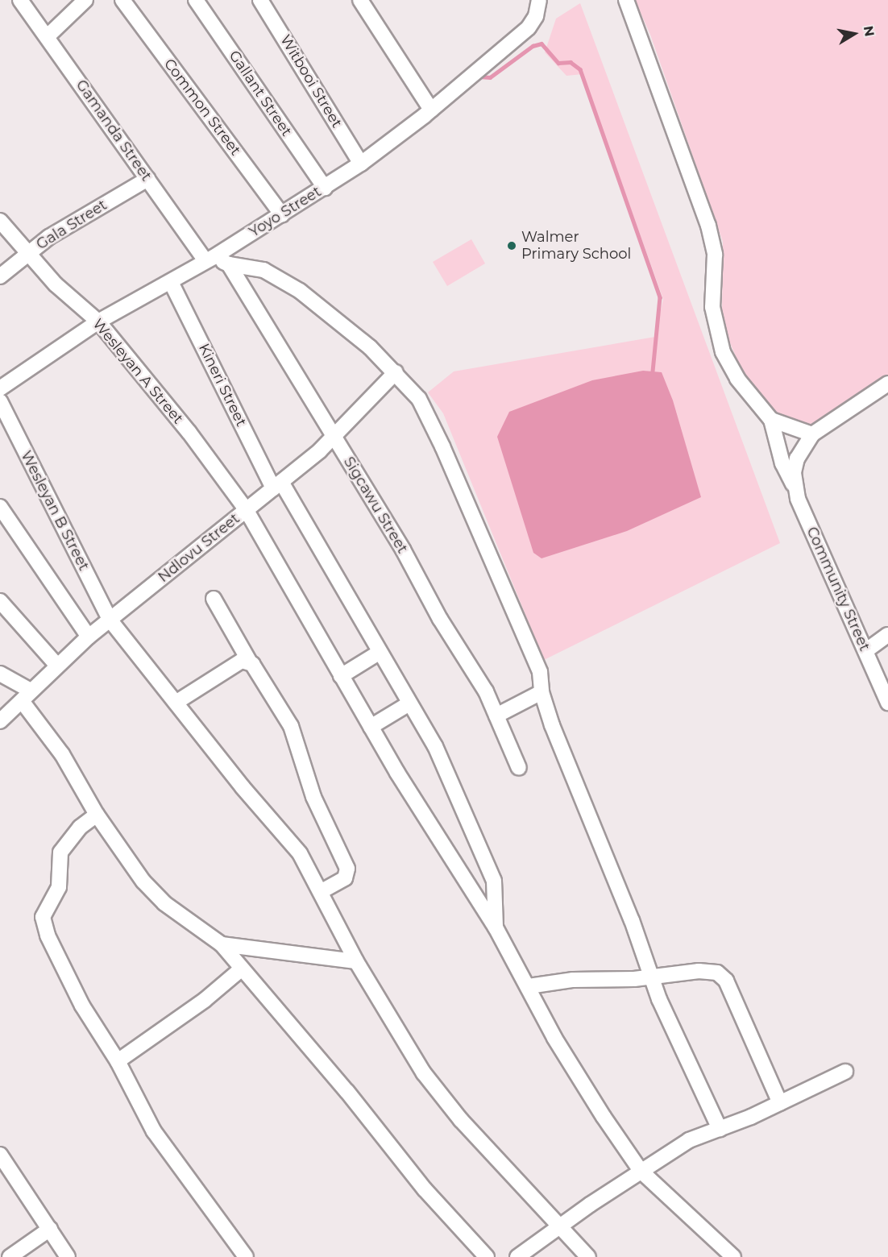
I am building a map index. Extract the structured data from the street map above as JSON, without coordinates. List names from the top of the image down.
{
  "streets": {
    "street": [
      "Witbooi Street",
      "Gallant Street",
      "Common Street",
      "Gamanda Street",
      "Yoyo Street",
      "Gala Street",
      "Wesleyan A Street",
      "Kineri Street",
      "Sigcawu Street",
      "Wesleyan B Street",
      "Ndlovu Street",
      "Community Street"
    ]
  },
  "crossings": [
    ["Witbooi Street", "Yoyo Street"],
    ["Gallant Street", "Yoyo Street"],
    ["Common Street", "Yoyo Street"],
    ["Gamanda Street", "Yoyo Street"],
    ["Gamanda Street", "Gala Street"],
    ["Yoyo Street", "Wesleyan A Street"],
    ["Yoyo Street", "Kineri Street"],
    ["Gala Street", "Wesleyan A Street"],
    ["Wesleyan A Street", "Kineri Street"],
    ["Wesleyan A Street", "Ndlovu Street"],
    ["Kineri Street", "Ndlovu Street"],
    ["Sigcawu Street", "Ndlovu Street"],
    ["Wesleyan B Street", "Ndlovu Street"]
  ],
  "places": ["Walmer Primary School"],
  "north": "right"
}
